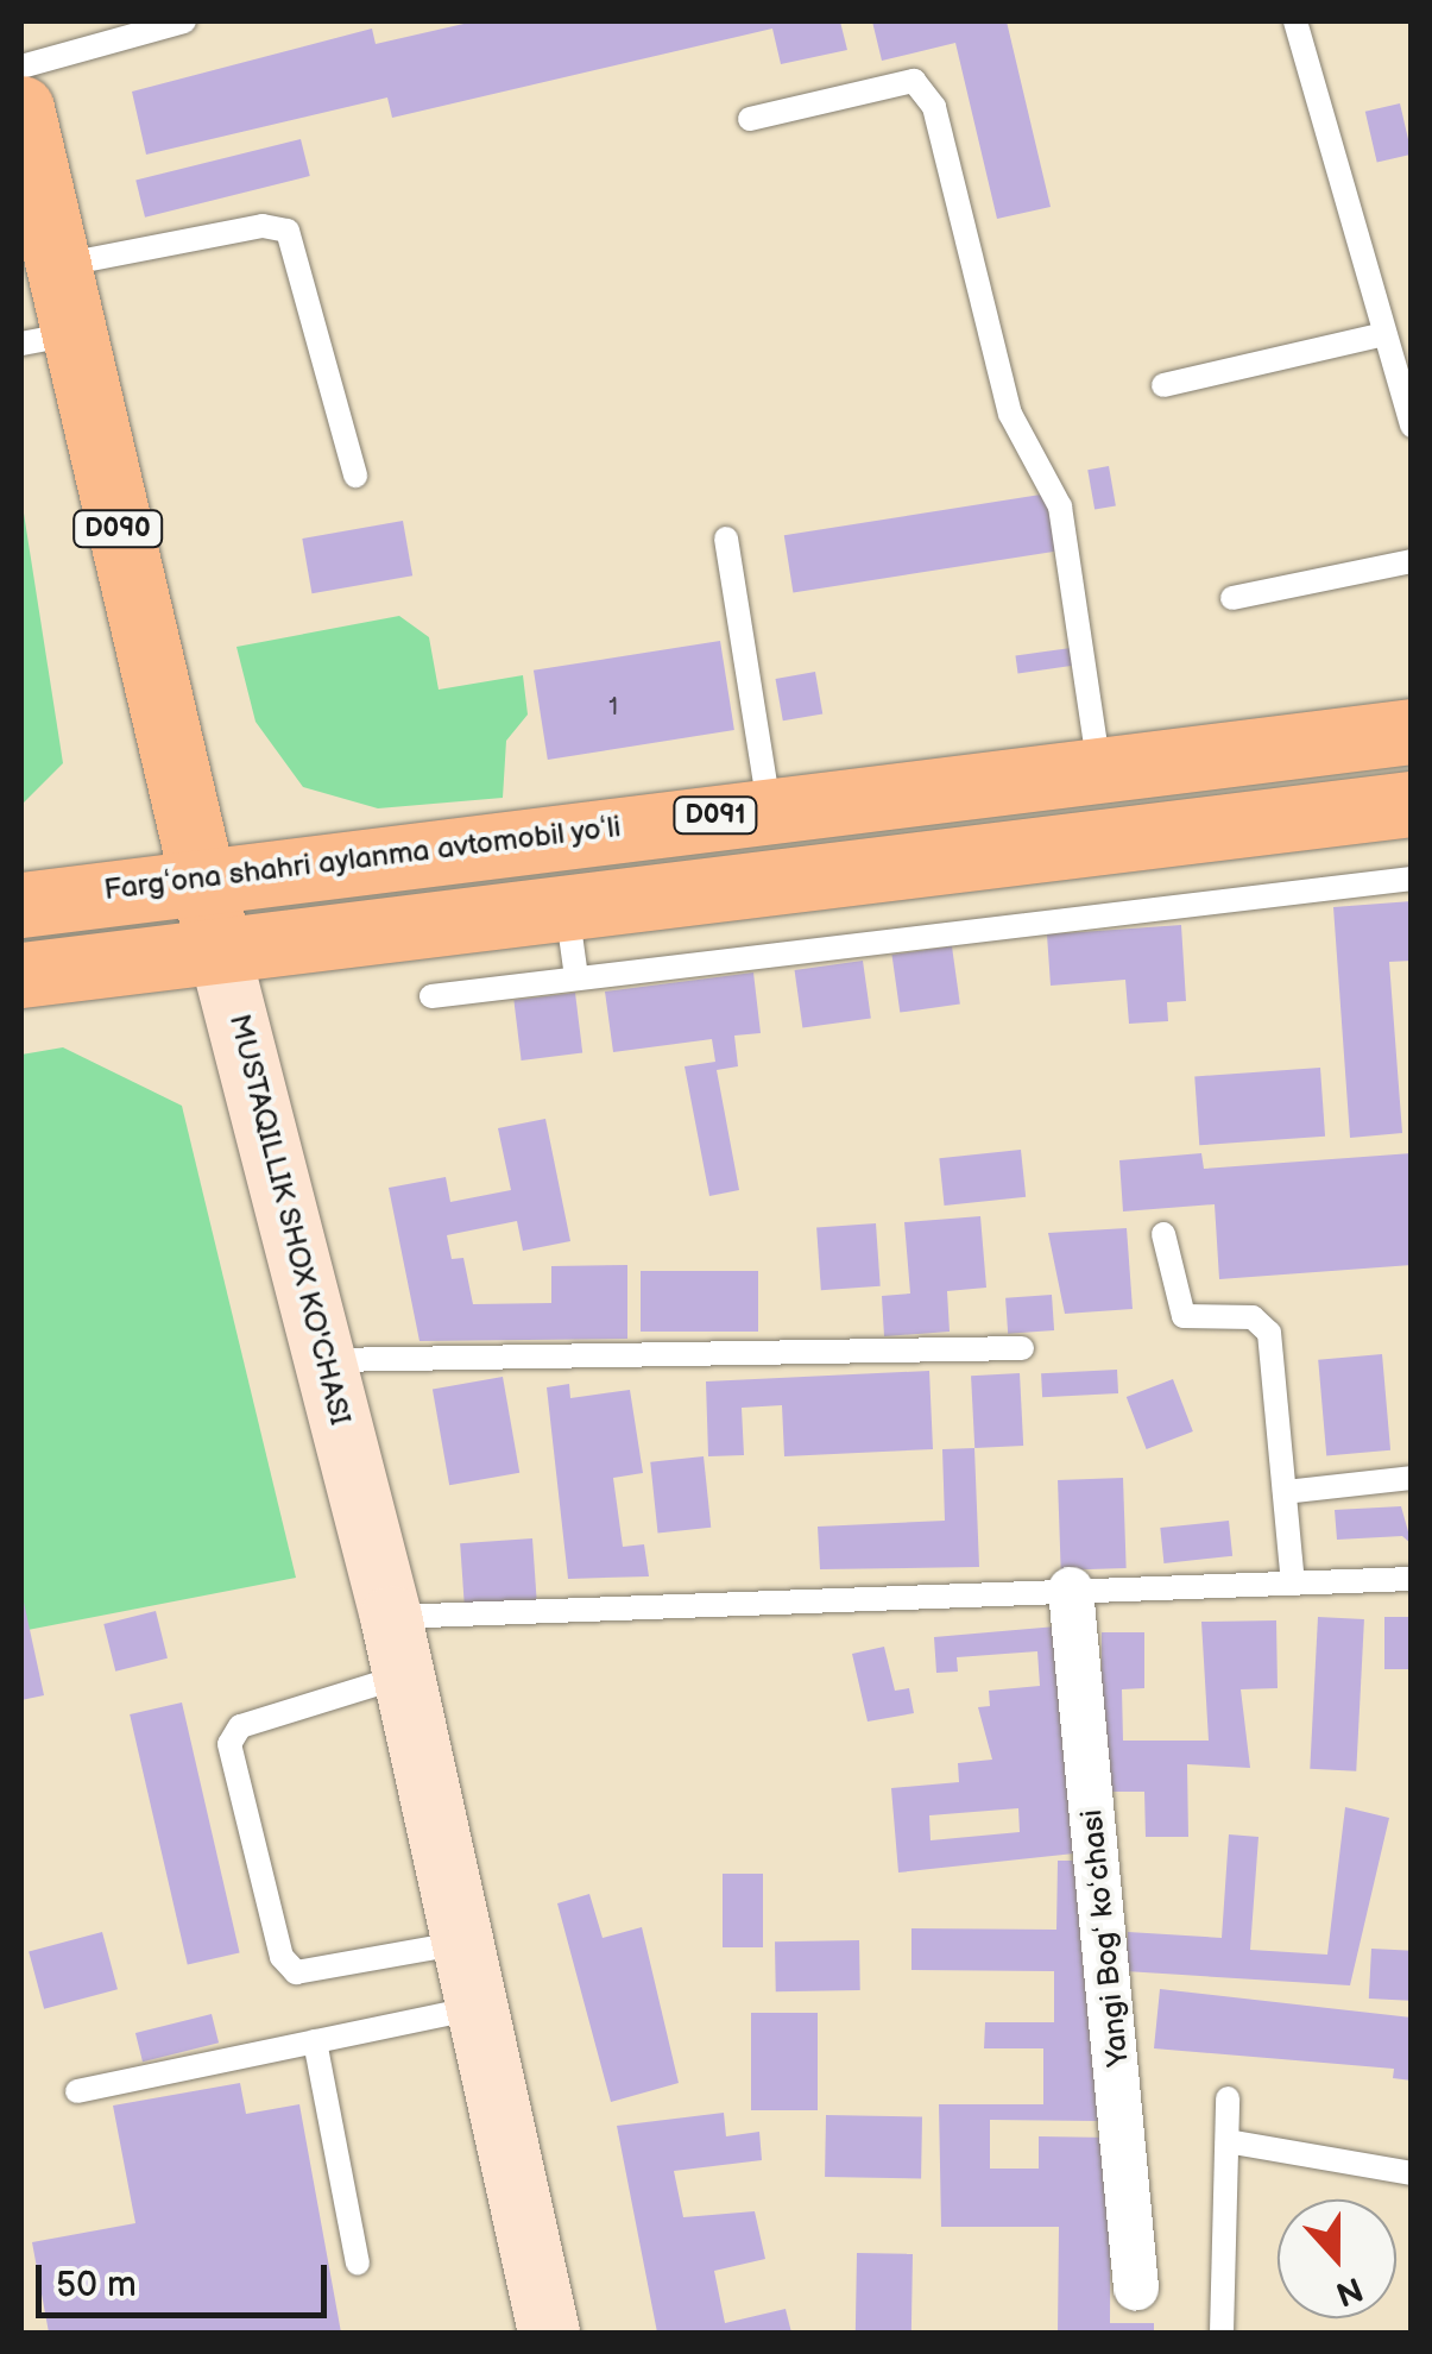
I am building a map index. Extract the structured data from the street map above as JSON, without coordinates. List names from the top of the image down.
{
  "streets": {
    "main road": [
      "D090",
      "D091",
      "Fargʻona shahri aylanma avtomobil yoʻli",
      "MUSTAQILLIK SHOX KO'CHASI"
    ],
    "street": ["Yangi Bogʻ koʻchasi"]
  },
  "crossings": [
    ["Fargʻona shahri aylanma avtomobil yoʻli", "MUSTAQILLIK SHOX KO'CHASI"]
  ],
  "house_numbers": ["1"],
  "scale_bar": "50 m",
  "north": "bottom"
}
